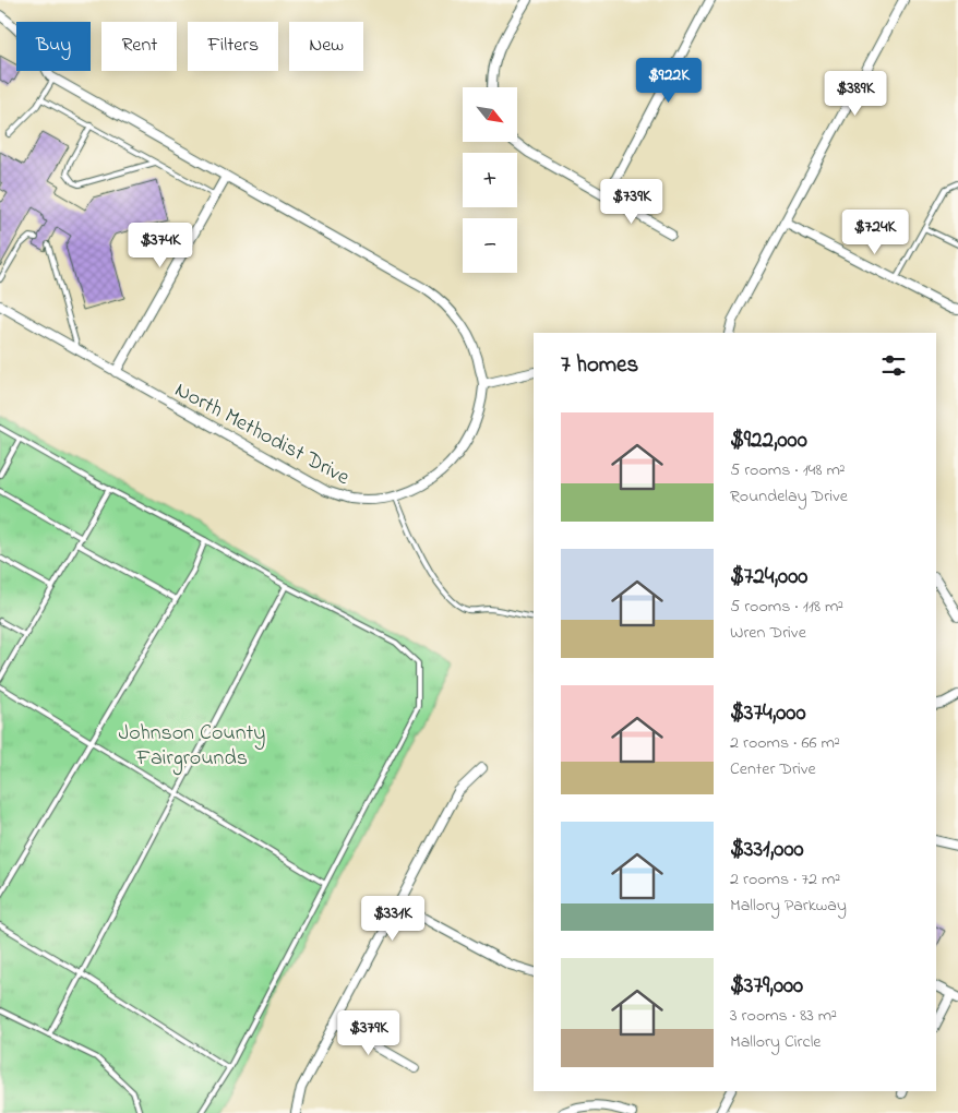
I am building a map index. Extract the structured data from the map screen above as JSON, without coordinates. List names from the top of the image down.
{
  "streets": {
    "street": ["North Methodist Drive"]
  },
  "parks": ["Johnson County Fairgrounds"],
  "north": "bottom right",
  "page": {
    "chip": [
      "Buy",
      "Rent",
      "Filters",
      "New"
    ],
    "price": [
      "$922K",
      "$389K",
      "$739K",
      "$724K",
      "$374K",
      "$331K",
      "$379K"
    ],
    "map_buttons": ["+", "−"],
    "heading": "7 homes",
    "list": [
      {
        "name": "$922,000",
        "note": "5 rooms · 148 m² · Roundelay Drive"
      },
      {
        "name": "$724,000",
        "note": "5 rooms · 118 m² · Wren Drive"
      },
      {
        "name": "$374,000",
        "note": "2 rooms · 66 m² · Center Drive"
      },
      {
        "name": "$331,000",
        "note": "2 rooms · 72 m² · Mallory Parkway"
      },
      {
        "name": "$379,000",
        "note": "3 rooms · 83 m² · Mallory Circle"
      }
    ]
  }
}
